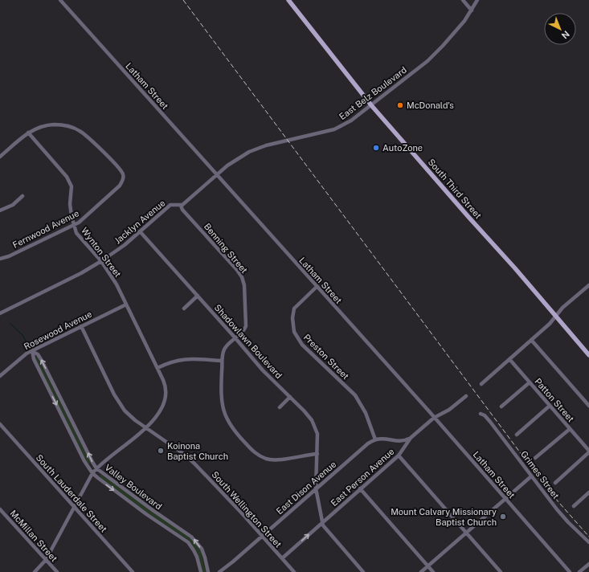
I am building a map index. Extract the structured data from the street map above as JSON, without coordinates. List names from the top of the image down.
{
  "streets": {
    "main road": ["South Third Street"],
    "street": [
      "Latham Street",
      "East Belz Boulevard",
      "Jacklyn Avenue",
      "Fernwood Avenue",
      "Benning Street",
      "Wynton Street",
      "Rosewood Avenue",
      "Shadowlawn Boulevard",
      "Preston Street",
      "Patton Street",
      "Grimes Street",
      "East Person Avenue",
      "Valley Boulevard",
      "East Dison Avenue",
      "South Lauderdale Street",
      "South Wellington Street",
      "McMillan Street"
    ]
  },
  "crossings": [
    ["Latham Street", "East Belz Boulevard"],
    ["Latham Street", "Jacklyn Avenue"],
    ["Latham Street", "Preston Street"],
    ["Latham Street", "East Person Avenue"],
    ["East Belz Boulevard", "South Third Street"],
    ["East Belz Boulevard", "Jacklyn Avenue"],
    ["Jacklyn Avenue", "Benning Street"],
    ["Jacklyn Avenue", "Wynton Street"],
    ["Jacklyn Avenue", "Shadowlawn Boulevard"],
    ["Fernwood Avenue", "Wynton Street"],
    ["Benning Street", "Shadowlawn Boulevard"],
    ["Wynton Street", "Rosewood Avenue"],
    ["Wynton Street", "Valley Boulevard"],
    ["Wynton Street", "South Lauderdale Street"],
    ["Wynton Street", "South Wellington Street"],
    ["Wynton Street", "McMillan Street"],
    ["Rosewood Avenue", "Valley Boulevard"],
    ["Rosewood Avenue", "South Wellington Street"],
    ["Shadowlawn Boulevard", "East Person Avenue"],
    ["Shadowlawn Boulevard", "East Dison Avenue"],
    ["Preston Street", "East Dison Avenue"],
    ["East Person Avenue", "South Wellington Street"],
    ["East Dison Avenue", "South Wellington Street"]
  ],
  "places": [
    "McDonald's",
    "AutoZone",
    "Koinona Baptist Church",
    "Mount Calvary Missionary Baptist Church"
  ],
  "north": "bottom right"
}
